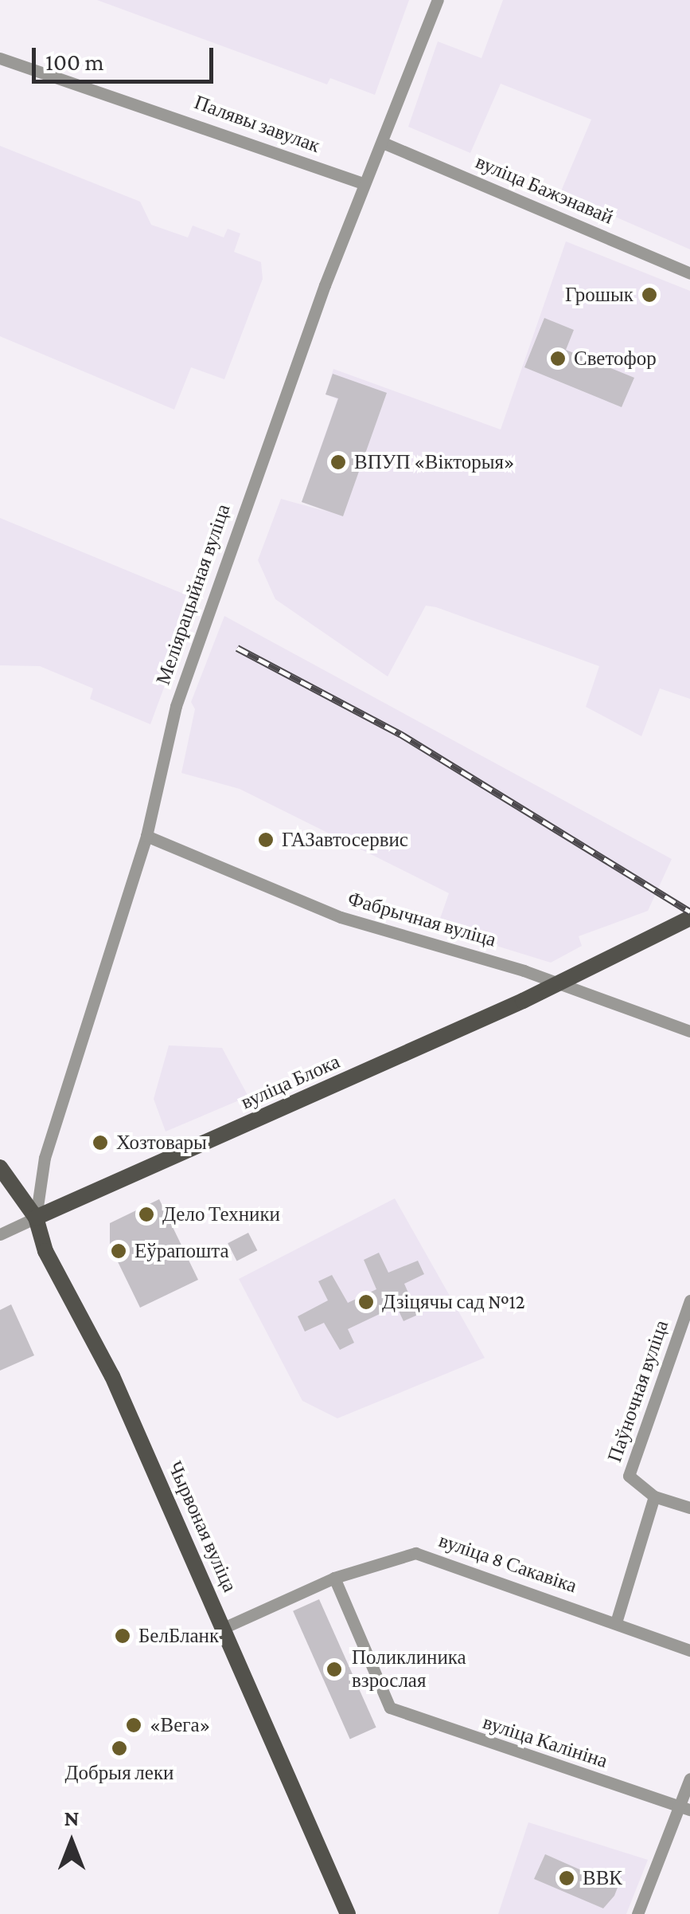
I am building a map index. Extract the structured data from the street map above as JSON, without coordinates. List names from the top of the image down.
{
  "streets": {
    "main road": ["вуліца Блока", "Чырвоная вуліца"],
    "street": [
      "Палявы завулак",
      "вуліца Бажэнавай",
      "Меліярацыйная вуліца",
      "Фабрычная вуліца",
      "Паўночная вуліца",
      "вуліца 8 Сакавіка",
      "вуліца Калініна"
    ]
  },
  "crossings": [
    ["Палявы завулак", "Меліярацыйная вуліца"],
    ["вуліца Бажэнавай", "Меліярацыйная вуліца"],
    ["Меліярацыйная вуліца", "Фабрычная вуліца"],
    ["Меліярацыйная вуліца", "вуліца Блока"],
    ["Меліярацыйная вуліца", "Чырвоная вуліца"],
    ["Фабрычная вуліца", "вуліца Блока"],
    ["вуліца Блока", "Чырвоная вуліца"],
    ["Чырвоная вуліца", "вуліца 8 Сакавіка"],
    ["вуліца 8 Сакавіка", "вуліца Калініна"]
  ],
  "places": [
    "Грошык",
    "Светофор",
    "ВПУП «Вікторыя»",
    "ГАЗавтосервис",
    "Хозтовары",
    "Дело Техники",
    "Еўрапошта",
    "Дзіцячы сад №12",
    "БелБланк",
    "Поликлиника взрослая",
    "«Вега»",
    "Добрыя леки",
    "ВВК"
  ],
  "scale_bar": "100 m",
  "north": "top"
}
